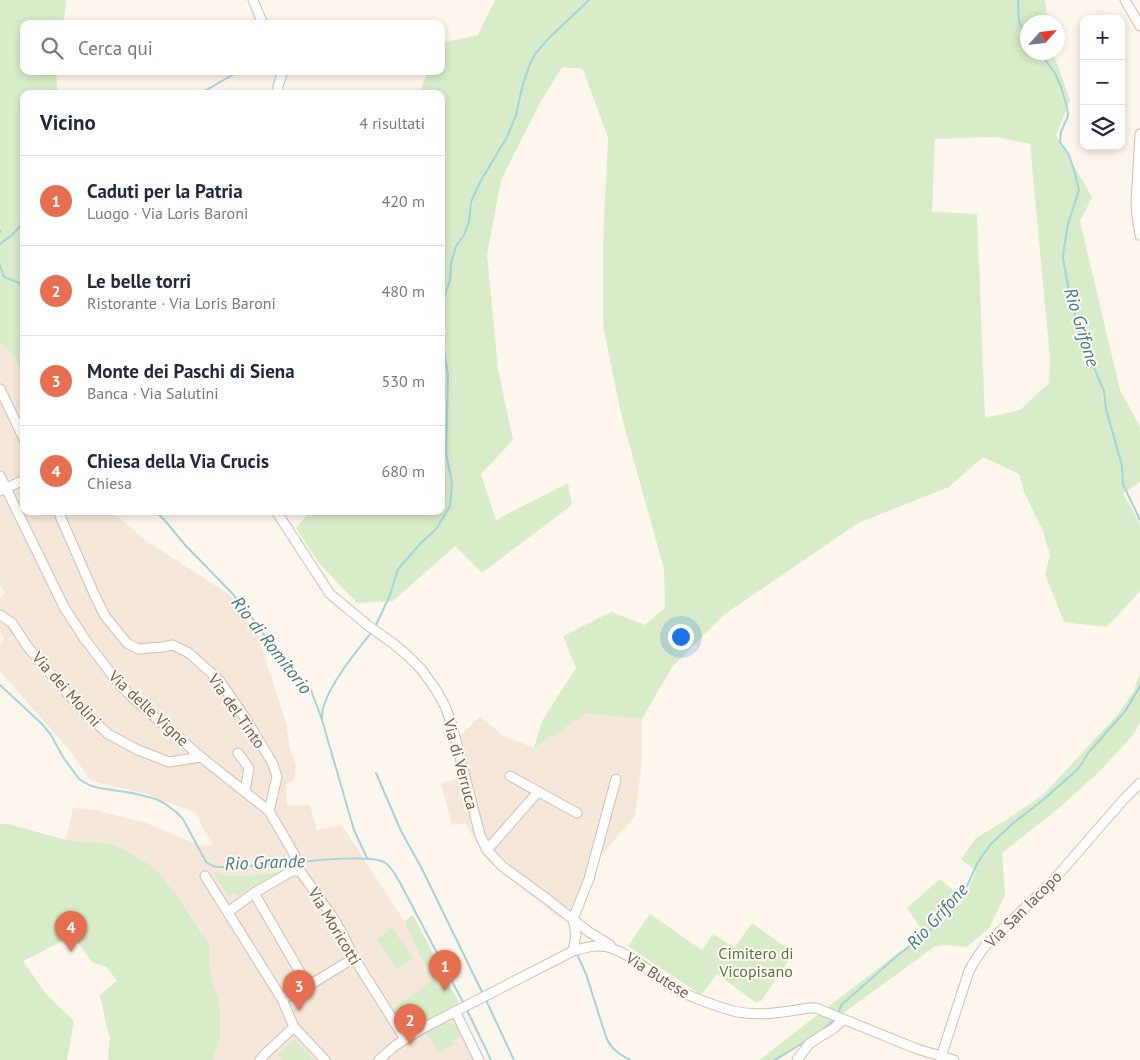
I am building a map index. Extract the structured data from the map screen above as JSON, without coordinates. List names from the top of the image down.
{
  "streets": {
    "street": [
      "Via dei Molini",
      "Via delle Vigne",
      "Via del Tinto",
      "Via di Verruca",
      "Via San Iacopo",
      "Via Moricotti",
      "Via Butese"
    ]
  },
  "crossings": [
    ["Via dei Molini", "Via delle Vigne"],
    ["Via delle Vigne", "Via del Tinto"],
    ["Via delle Vigne", "Via Moricotti"],
    ["Via del Tinto", "Via Moricotti"],
    ["Via di Verruca", "Via Butese"],
    ["Via San Iacopo", "Via Butese"],
    ["Via Moricotti", "Via Butese"]
  ],
  "water": ["Rio Grifone", "Rio di Romitorio", "Rio Grande"],
  "parks": ["Cimitero di Vicopisano"],
  "north": "top right",
  "page": {
    "map_buttons": ["+", "−"],
    "search": "Cerca qui",
    "heading": ["Vicino", "4 risultati"],
    "list": [
      {
        "mark": "1",
        "name": "Caduti per la Patria",
        "note": "Luogo · Via Loris Baroni",
        "value": "420 m"
      },
      {
        "mark": "2",
        "name": "Le belle torri",
        "note": "Ristorante · Via Loris Baroni",
        "value": "480 m"
      },
      {
        "mark": "3",
        "name": "Monte dei Paschi di Siena",
        "note": "Banca · Via Salutini",
        "value": "530 m"
      },
      {
        "mark": "4",
        "name": "Chiesa della Via Crucis",
        "note": "Chiesa",
        "value": "680 m"
      }
    ],
    "pins": [
      "4",
      "1",
      "3",
      "2"
    ]
  }
}
